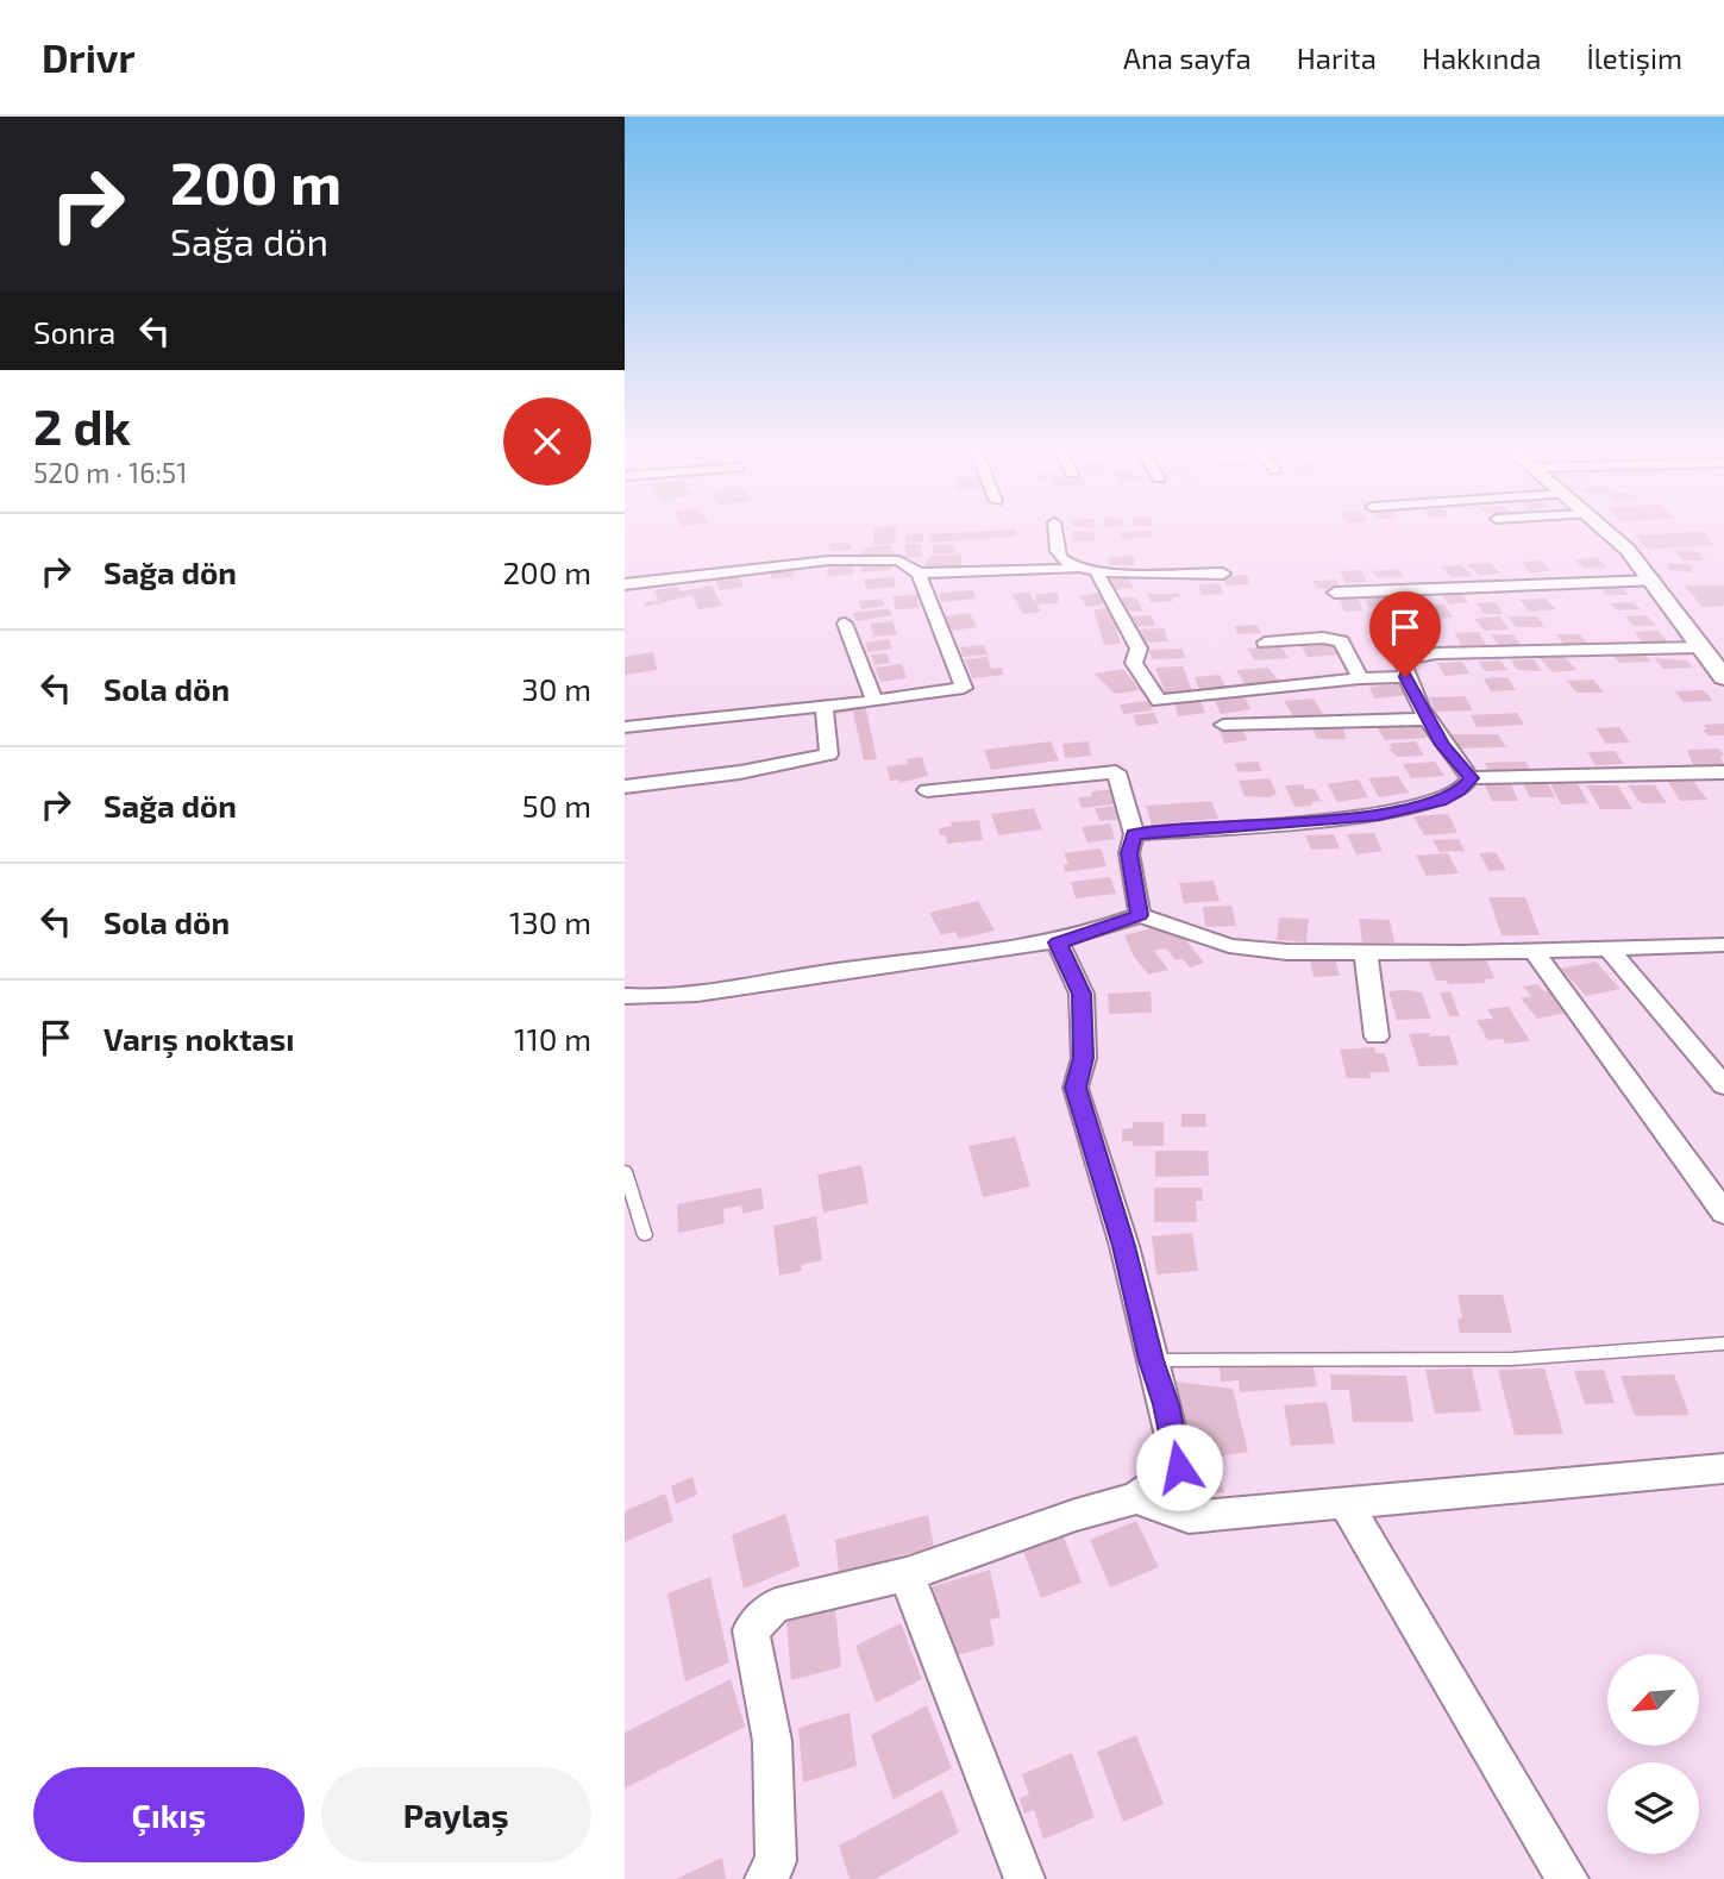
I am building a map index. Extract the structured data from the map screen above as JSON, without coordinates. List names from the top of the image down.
{
  "north": "bottom left",
  "page": {
    "header": "Drivr",
    "nav": [
      "Ana sayfa",
      "Harita",
      "Hakkında",
      "İletişim"
    ],
    "turn": ["200 m", "Sağa dön"],
    "then": "Sonra",
    "heading": ["2 dk", "520 m · 16:51"],
    "list": [
      {
        "name": "Sağa dön",
        "value": "200 m"
      },
      {
        "name": "Sola dön",
        "value": "30 m"
      },
      {
        "name": "Sağa dön",
        "value": "50 m"
      },
      {
        "name": "Sola dön",
        "value": "130 m"
      },
      {
        "name": "Varış noktası",
        "value": "110 m"
      }
    ],
    "buttons": ["Çıkış", "Paylaş"]
  }
}
